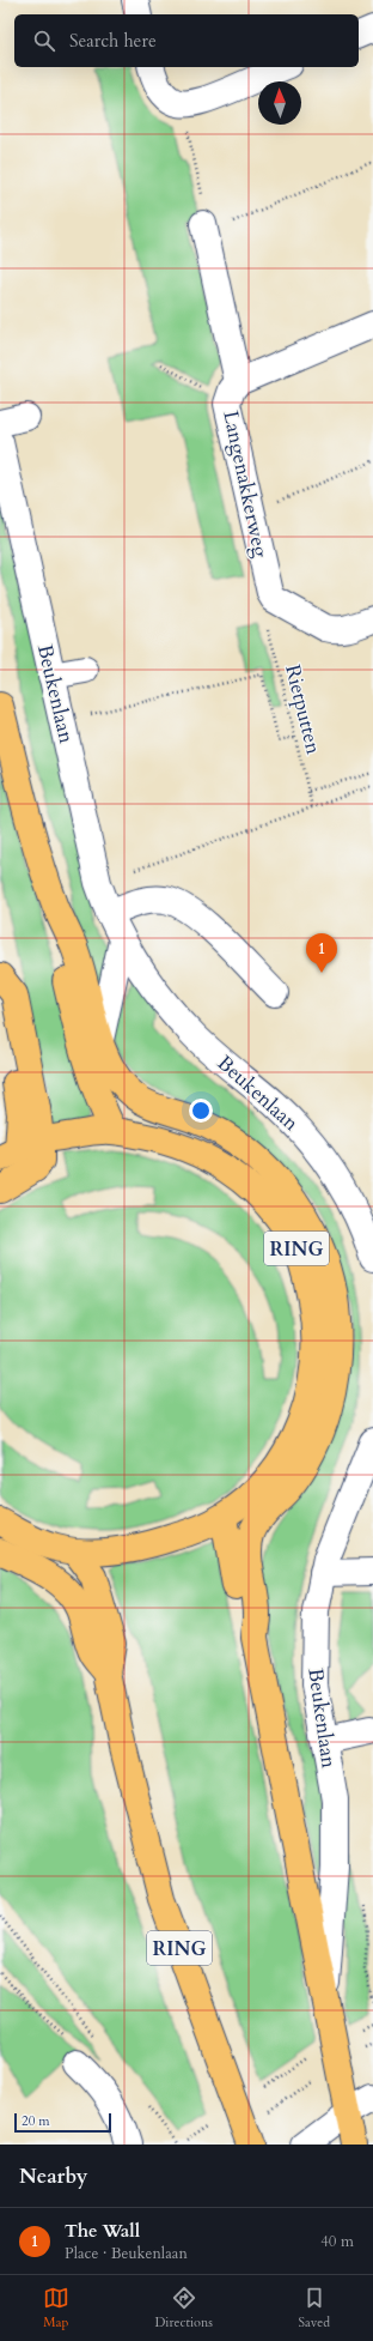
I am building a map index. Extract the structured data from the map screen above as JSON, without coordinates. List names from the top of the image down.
{
  "streets": {
    "main road": ["Beukenlaan", "RING"],
    "street": ["Langenakkerweg"],
    "path": ["Rietputten"]
  },
  "crossings": [
    ["Beukenlaan", "RING"]
  ],
  "scale_bar": "20 m",
  "north": "top",
  "page": {
    "search": "Search here",
    "pins": "1",
    "scale": "20 m",
    "heading": "Nearby",
    "list": [
      {
        "mark": "1",
        "name": "The Wall",
        "note": "Place · Beukenlaan",
        "value": "40 m"
      }
    ],
    "nav": ["Map", "Directions", "Saved"]
  }
}
